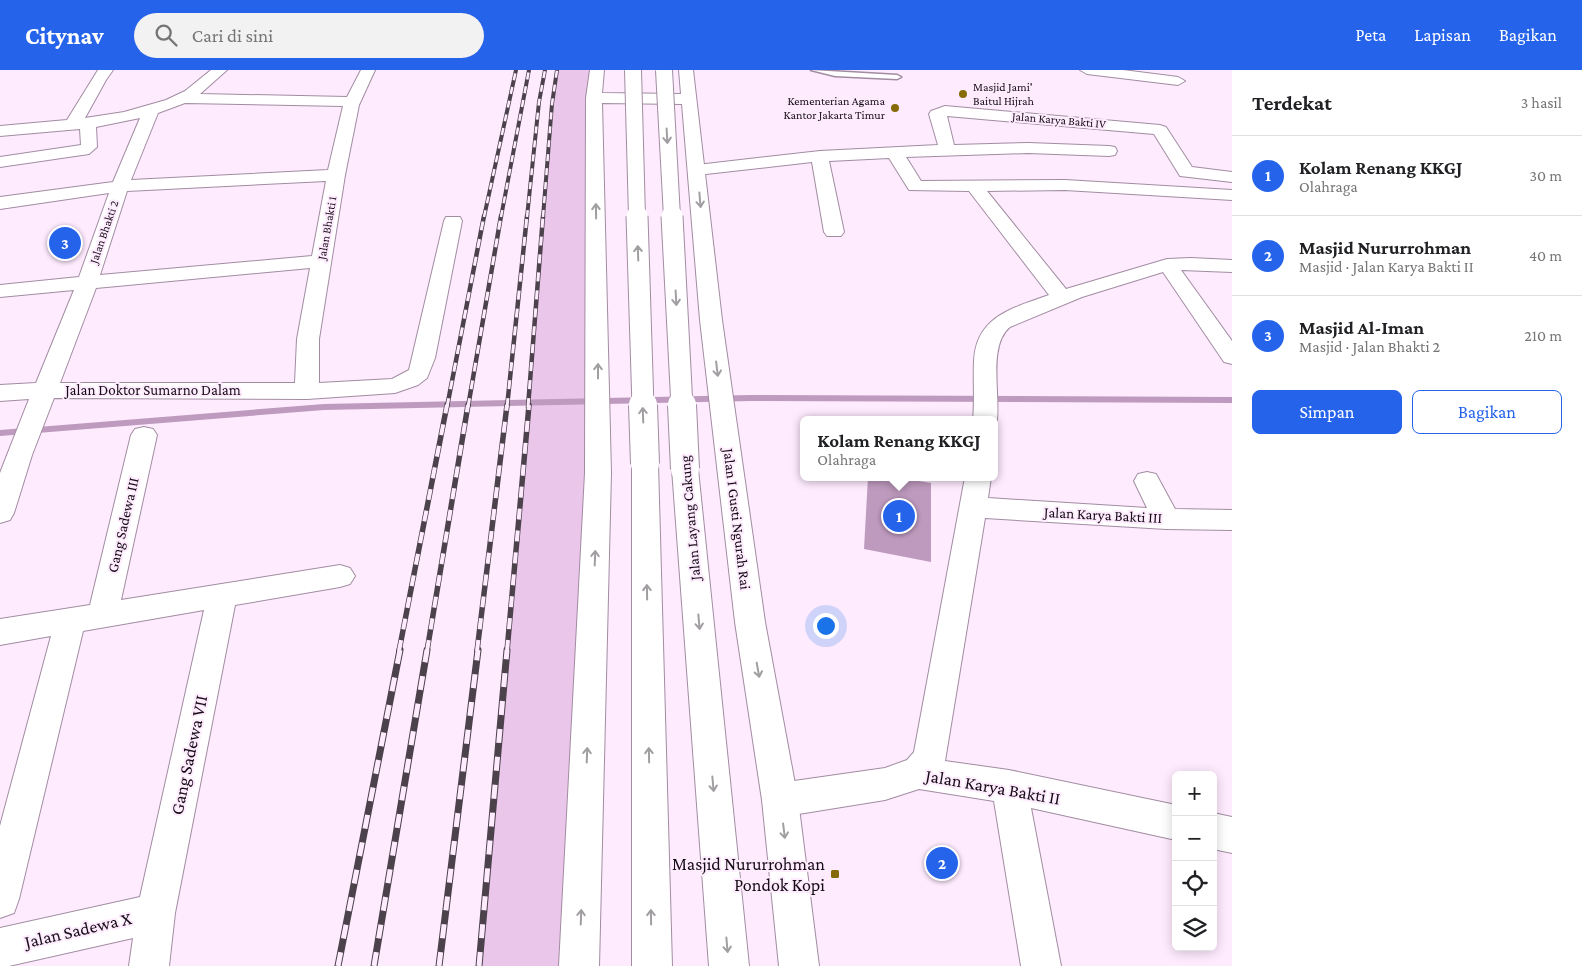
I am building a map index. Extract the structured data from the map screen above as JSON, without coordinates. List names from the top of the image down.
{
  "streets": {
    "street": [
      "Jalan Karya Bakti IV",
      "Jalan Bhakti 1",
      "Jalan Bhakti 2",
      "Jalan Doktor Sumarno Dalam",
      "Jalan Karya Bakti III",
      "Jalan Layang Cakung",
      "Jalan I Gusti Ngurah Rai",
      "Gang Sadewa III",
      "Gang Sadewa VII",
      "Jalan Karya Bakti II",
      "Jalan Sadewa X"
    ]
  },
  "crossings": [
    ["Jalan Bhakti 1", "Jalan Doktor Sumarno Dalam"],
    ["Jalan Bhakti 2", "Jalan Doktor Sumarno Dalam"],
    ["Jalan I Gusti Ngurah Rai", "Jalan Karya Bakti II"],
    ["Gang Sadewa VII", "Jalan Sadewa X"]
  ],
  "places": {
    "other": ["Masjid Jami' Baitul Hijrah", "Kementerian Agama Kantor Jakarta Timur"],
    "transit": ["Masjid Nururrohman Pondok Kopi"]
  },
  "page": {
    "header": "Citynav",
    "search": "Cari di sini",
    "nav": ["Peta", "Lapisan", "Bagikan"],
    "heading": ["Terdekat", "3 hasil"],
    "list": [
      {
        "mark": "1",
        "name": "Kolam Renang KKGJ",
        "note": "Olahraga",
        "value": "30 m"
      },
      {
        "mark": "2",
        "name": "Masjid Nururrohman",
        "note": "Masjid · Jalan Karya Bakti II",
        "value": "40 m"
      },
      {
        "mark": "3",
        "name": "Masjid Al-Iman",
        "note": "Masjid · Jalan Bhakti 2",
        "value": "210 m"
      }
    ],
    "pins": ["3", "1", "2"],
    "buttons": ["Simpan", "Bagikan"],
    "popup": ["Kolam Renang KKGJ", "Olahraga"],
    "map_buttons": ["+", "−"]
  }
}
